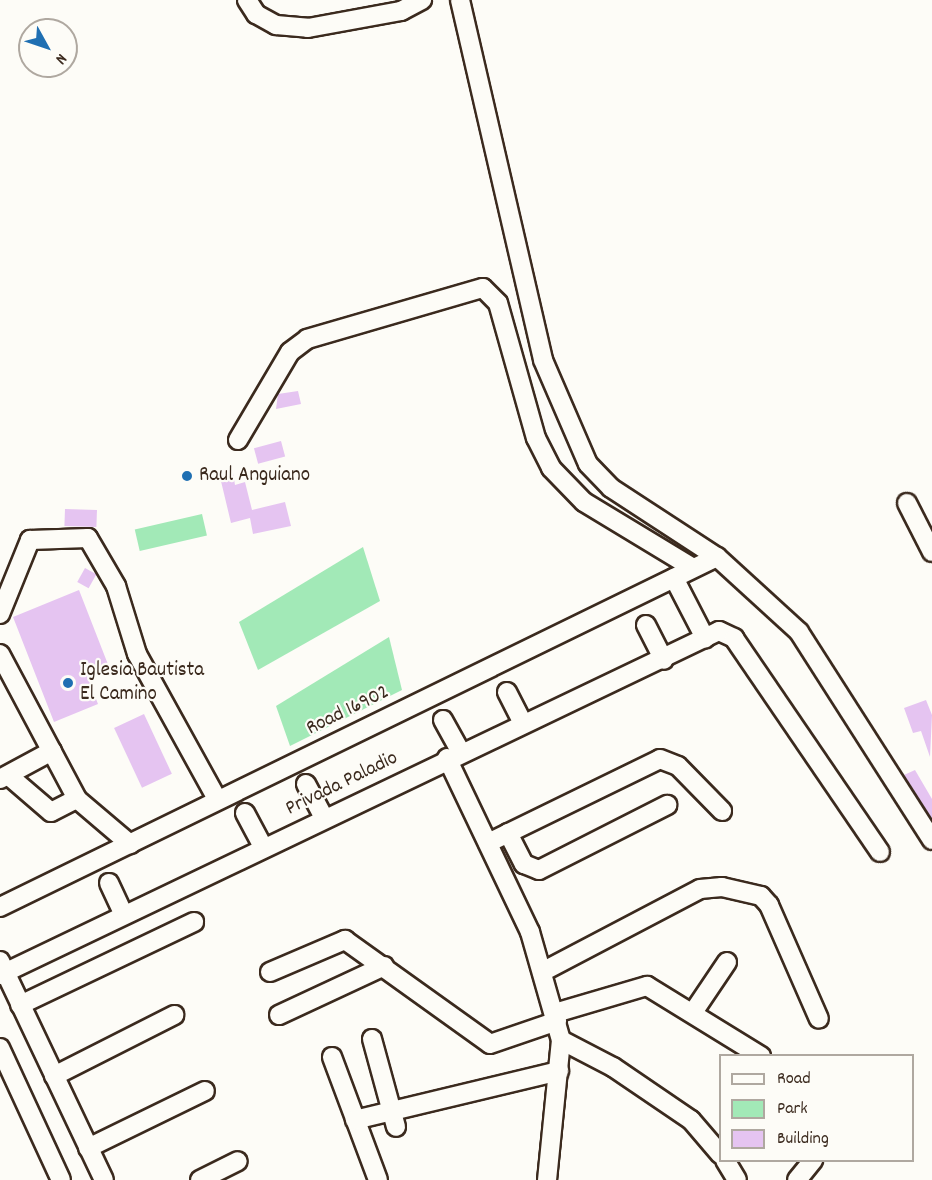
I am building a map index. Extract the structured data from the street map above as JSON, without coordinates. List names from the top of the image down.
{
  "streets": {
    "street": ["Road 16902", "Privada Paladio"]
  },
  "places": ["Raul Anguiano", "Iglesia Bautista El Camino"],
  "legend": ["Road", "Park", "Building"],
  "north": "bottom right"
}
